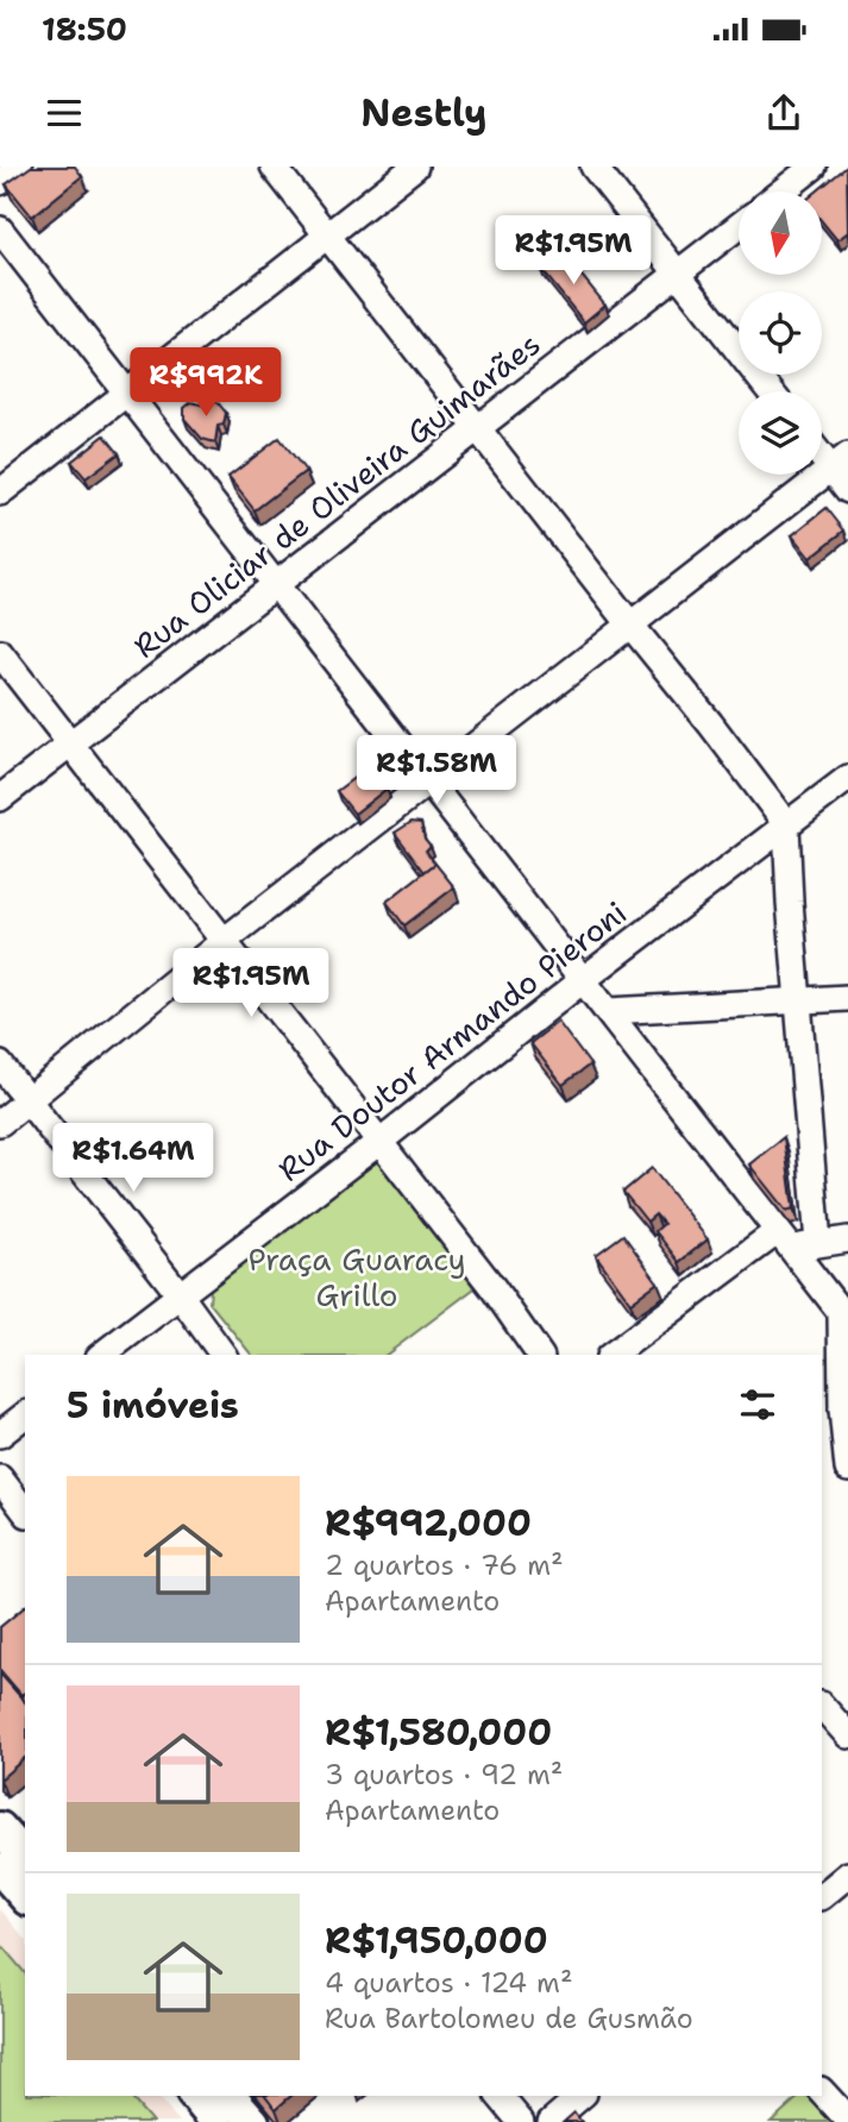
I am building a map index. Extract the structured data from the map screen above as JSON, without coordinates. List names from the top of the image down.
{
  "streets": {
    "street": ["Rua Oliciar de Oliveira Guimarães", "Rua Doutor Armando Pieroni"]
  },
  "parks": ["Praça Guaracy Grillo"],
  "north": "bottom",
  "page": {
    "status": "18:50",
    "header": "Nestly",
    "price": [
      "R$1.95M",
      "R$992K",
      "R$1.58M",
      "R$1.95M",
      "R$1.64M"
    ],
    "heading": "5 imóveis",
    "list": [
      {
        "name": "R$992,000",
        "note": "2 quartos · 76 m² · Apartamento"
      },
      {
        "name": "R$1,580,000",
        "note": "3 quartos · 92 m² · Apartamento"
      },
      {
        "name": "R$1,950,000",
        "note": "4 quartos · 124 m² · Rua Bartolomeu de Gusmão"
      }
    ]
  }
}
